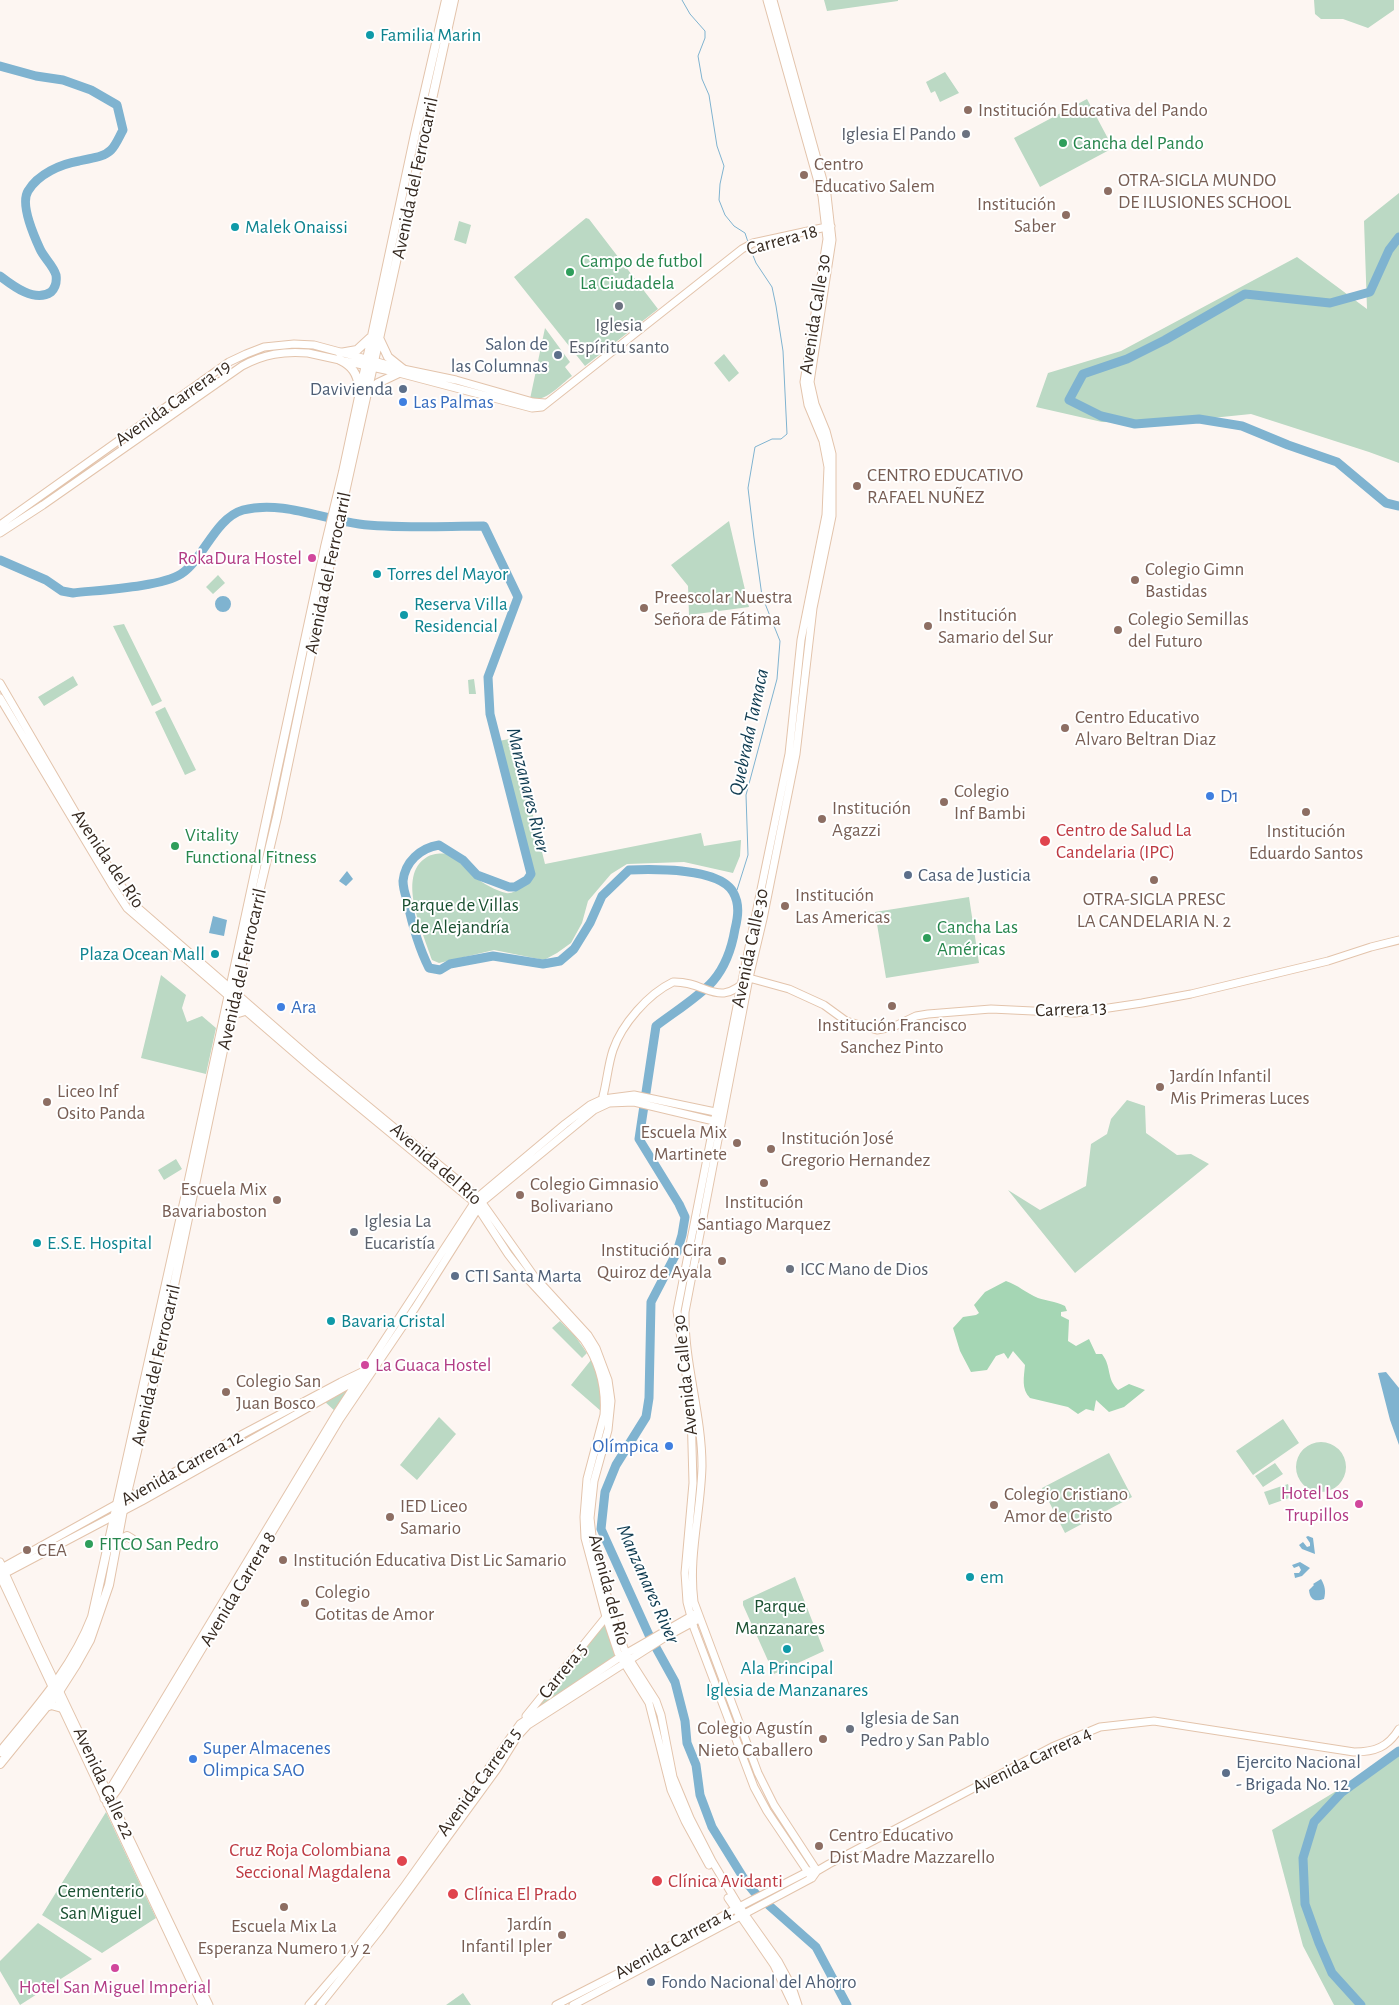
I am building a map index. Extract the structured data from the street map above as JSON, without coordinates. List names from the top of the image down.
{
  "streets": {
    "main road": [
      "Avenida del Ferrocarril",
      "Carrera 18",
      "Avenida Calle 30",
      "Avenida Carrera 19",
      "Avenida del Río",
      "Carrera 13",
      "Avenida Carrera 12",
      "Avenida Carrera 8",
      "Carrera 5",
      "Avenida Carrera 4",
      "Avenida Carrera 5",
      "Avenida Calle 22"
    ]
  },
  "crossings": [
    ["Avenida del Ferrocarril", "Avenida Carrera 19"],
    ["Avenida del Ferrocarril", "Avenida del Río"],
    ["Avenida del Ferrocarril", "Avenida Carrera 12"],
    ["Avenida del Ferrocarril", "Avenida Calle 22"],
    ["Carrera 18", "Avenida Calle 30"],
    ["Carrera 18", "Avenida Carrera 19"],
    ["Avenida Calle 30", "Carrera 13"],
    ["Avenida Calle 30", "Avenida Carrera 4"],
    ["Avenida Calle 30", "Avenida Carrera 5"],
    ["Avenida del Río", "Avenida Carrera 8"],
    ["Avenida del Río", "Carrera 5"],
    ["Avenida del Río", "Avenida Carrera 4"],
    ["Avenida del Río", "Avenida Carrera 5"],
    ["Avenida Carrera 12", "Avenida Carrera 8"],
    ["Avenida Carrera 12", "Avenida Calle 22"],
    ["Avenida Carrera 8", "Avenida Calle 22"],
    ["Carrera 5", "Avenida Carrera 5"]
  ],
  "water": ["Quebrada Tamaca", "Manzanares River"],
  "parks": ["Parque de Villas de Alejandría", "Parque Manzanares", "Cementerio San Miguel"],
  "places": [
    "Familia Marin",
    "Institución Educativa del Pando",
    "Iglesia El Pando",
    "Cancha del Pando",
    "Centro Educativo Salem",
    "OTRA-SIGLA MUNDO DE ILUSIONES SCHOOL",
    "Institución Saber",
    "Malek Onaissi",
    "Campo de futbol La Ciudadela",
    "Iglesia Espíritu santo",
    "Salon de las Columnas",
    "Davivienda",
    "Las Palmas",
    "CENTRO EDUCATIVO RAFAEL NUÑEZ",
    "RokaDura Hostel",
    "Torres del Mayor",
    "Colegio Gimn Bastidas",
    "Preescolar Nuestra Señora de Fátima",
    "Reserva Villa Residencial",
    "Institución Samario del Sur",
    "Colegio Semillas del Futuro",
    "Centro Educativo Alvaro Beltran Diaz",
    "D1",
    "Colegio Inf Bambi",
    "Institución Eduardo Santos",
    "Institución Agazzi",
    "Centro de Salud La Candelaria (IPC)",
    "Vitality Functional Fitness",
    "Casa de Justicia",
    "OTRA-SIGLA PRESC LA CANDELARIA N. 2",
    "Institución Las Americas",
    "Cancha Las Américas",
    "Plaza Ocean Mall",
    "Institución Francisco Sanchez Pinto",
    "Ara",
    "Jardín Infantil Mis Primeras Luces",
    "Liceo Inf Osito Panda",
    "Escuela Mix Martinete",
    "Institución José Gregorio Hernandez",
    "Institución Santiago Marquez",
    "Colegio Gimnasio Bolivariano",
    "Escuela Mix Bavariaboston",
    "Iglesia La Eucaristía",
    "E.S.E. Hospital",
    "Institución Cira Quiroz de Ayala",
    "ICC Mano de Dios",
    "CTI Santa Marta",
    "Bavaria Cristal",
    "La Guaca Hostel",
    "Colegio San Juan Bosco",
    "Olímpica",
    "Hotel Los Trupillos",
    "Colegio Cristiano Amor de Cristo",
    "IED Liceo Samario",
    "FITCO San Pedro",
    "CEA",
    "Institución Educativa Dist Lic Samario",
    "em",
    "Colegio Gotitas de Amor",
    "Ala Principal Iglesia de Manzanares",
    "Iglesia de San Pedro y San Pablo",
    "Colegio Agustín Nieto Caballero",
    "Super Almacenes Olimpica SAO",
    "Ejercito Nacional - Brigada No. 12",
    "Centro Educativo Dist Madre Mazzarello",
    "Cruz Roja Colombiana Seccional Magdalena",
    "Clínica Avidanti",
    "Clínica El Prado",
    "Escuela Mix La Esperanza Numero 1 y 2",
    "Jardín Infantil Ipler",
    "Hotel San Miguel Imperial",
    "Fondo Nacional del Ahorro"
  ]
}
